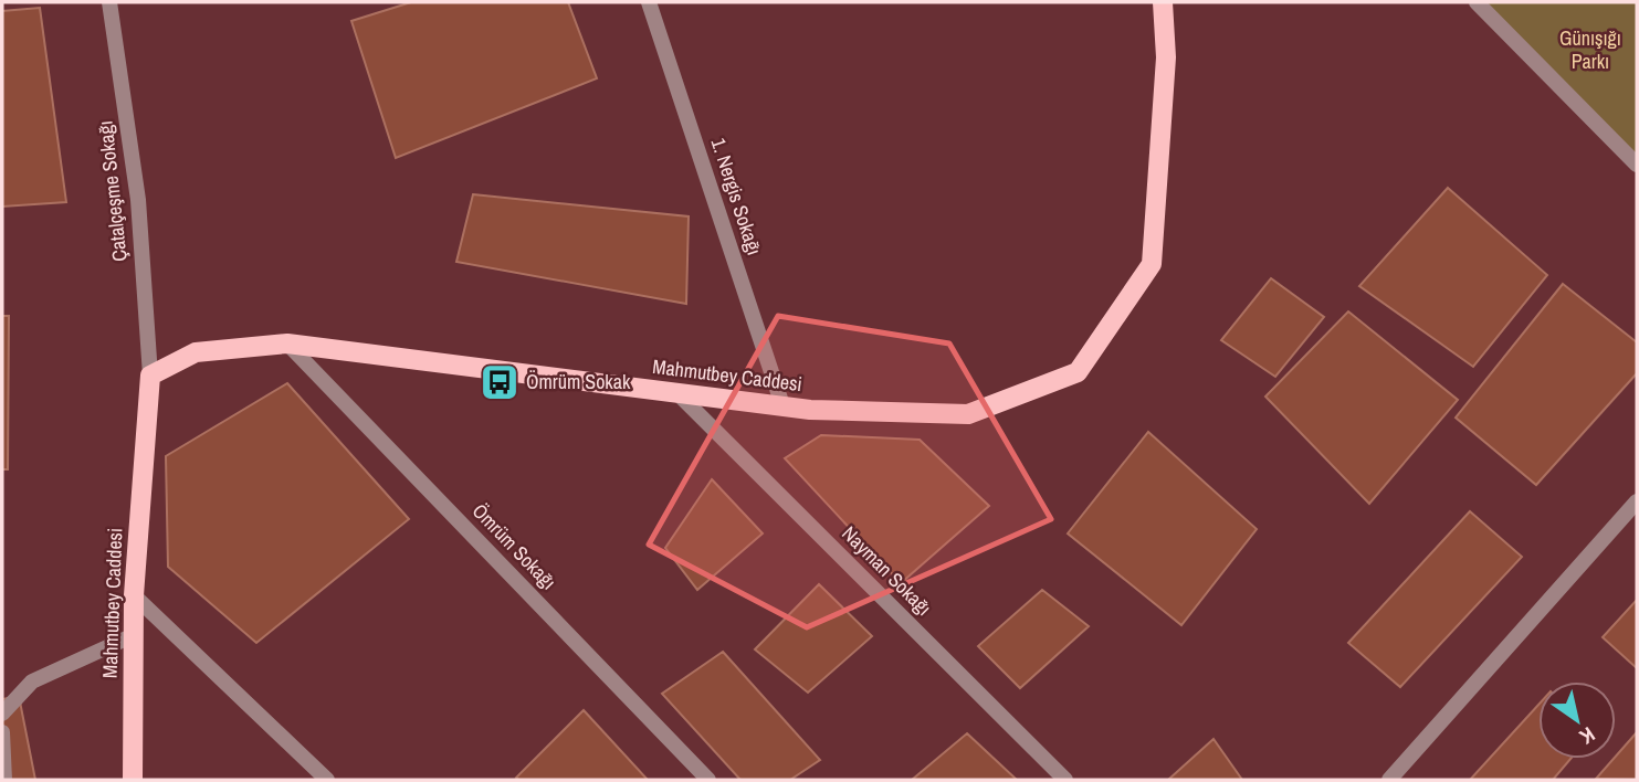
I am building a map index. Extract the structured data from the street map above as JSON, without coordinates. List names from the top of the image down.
{
  "streets": {
    "main road": ["Mahmutbey Caddesi"],
    "street": [
      "Çatalçeşme Sokağı",
      "1. Nergis Sokağı",
      "Ömrüm Sokağı",
      "Nayman Sokağı"
    ]
  },
  "crossings": [
    ["Çatalçeşme Sokağı", "Mahmutbey Caddesi"],
    ["1. Nergis Sokağı", "Mahmutbey Caddesi"],
    ["Mahmutbey Caddesi", "Ömrüm Sokağı"],
    ["Mahmutbey Caddesi", "Nayman Sokağı"]
  ],
  "parks": ["Günışığı Parkı"],
  "places": {
    "bus stop": ["Ömrüm Sokak"]
  },
  "north": "bottom right"
}
